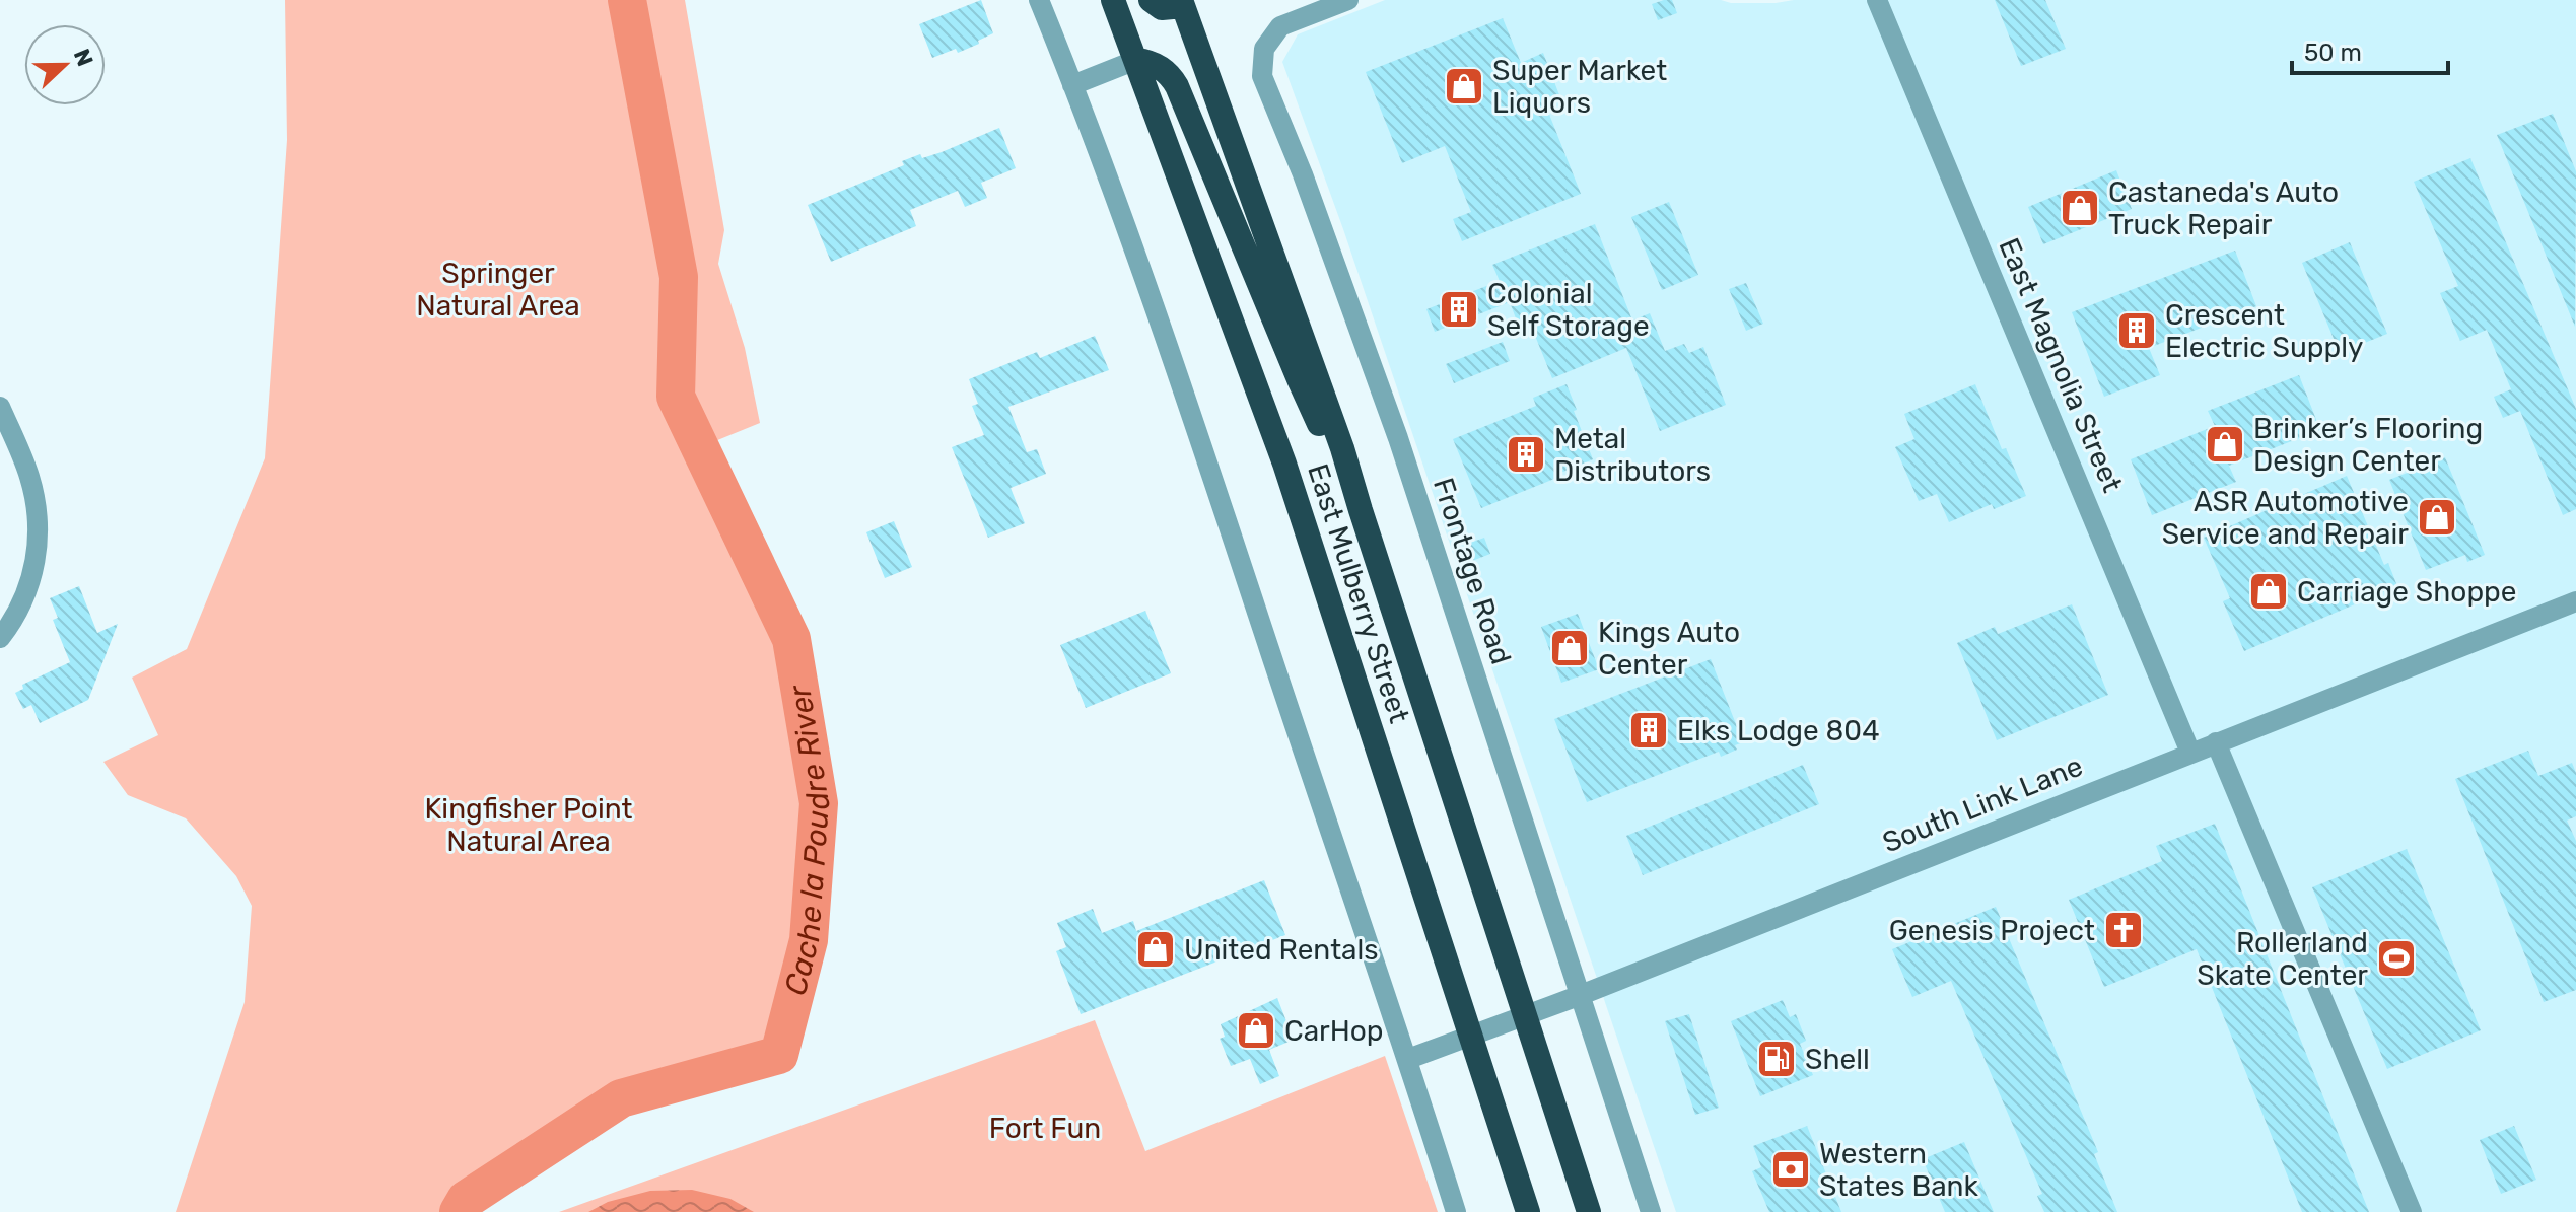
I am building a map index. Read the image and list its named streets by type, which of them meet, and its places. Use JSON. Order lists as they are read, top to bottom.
{
  "streets": {
    "highway": ["East Mulberry Street"],
    "street": ["East Magnolia Street", "Frontage Road", "South Link Lane"]
  },
  "crossings": [
    ["East Magnolia Street", "South Link Lane"],
    ["Frontage Road", "South Link Lane"],
    ["East Mulberry Street", "South Link Lane"]
  ],
  "water": ["Cache la Poudre River"],
  "parks": ["Springer Natural Area", "Kingfisher Point Natural Area", "Fort Fun"],
  "places": {
    "shop": [
      "Super Market Liquors",
      "Castaneda's Auto Truck Repair",
      "Brinker’s Flooring Design Center",
      "ASR Automotive Service and Repair",
      "Carriage Shoppe",
      "Kings Auto Center",
      "United Rentals",
      "CarHop"
    ],
    "building": [
      "Colonial Self Storage",
      "Crescent Electric Supply",
      "Metal Distributors",
      "Elks Lodge 804"
    ],
    "church": ["Genesis Project"],
    "sports": ["Rollerland Skate Center"],
    "fuel station": ["Shell"],
    "bank": ["Western States Bank"]
  },
  "scale_bar": "50 m",
  "north": "right"
}
